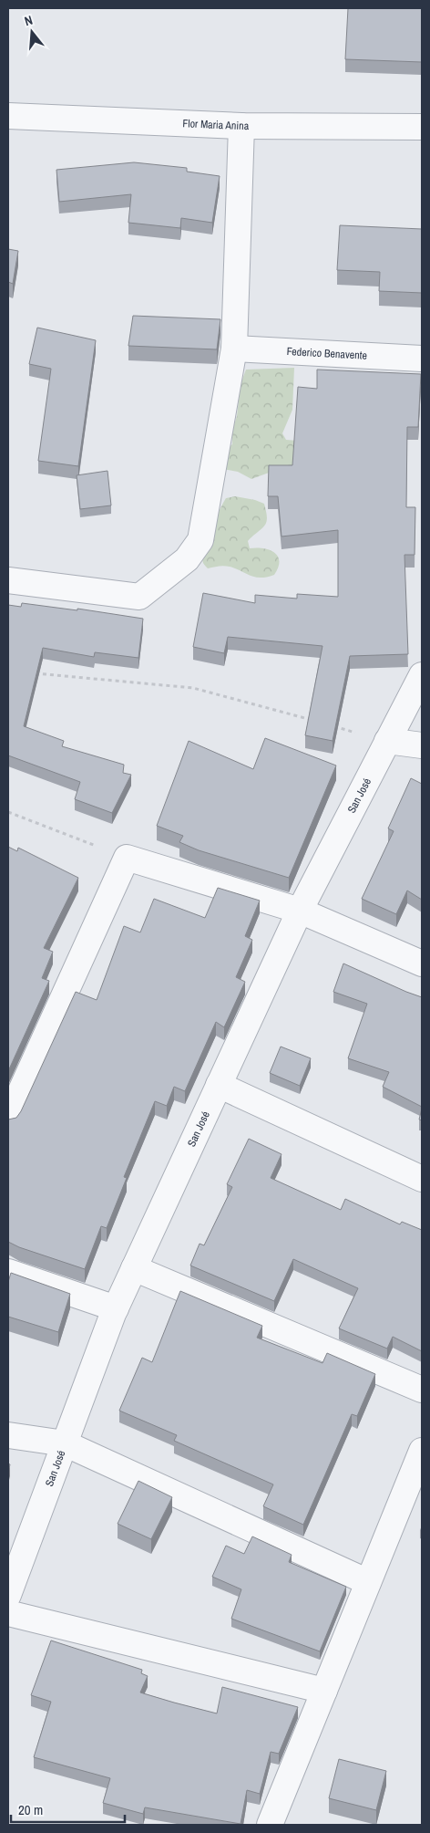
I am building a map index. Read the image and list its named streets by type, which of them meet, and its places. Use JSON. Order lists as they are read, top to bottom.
{
  "streets": {
    "street": ["Flor Maria Anina", "Federico Benavente", "San José"]
  },
  "scale_bar": "20 m",
  "north": "top"
}
